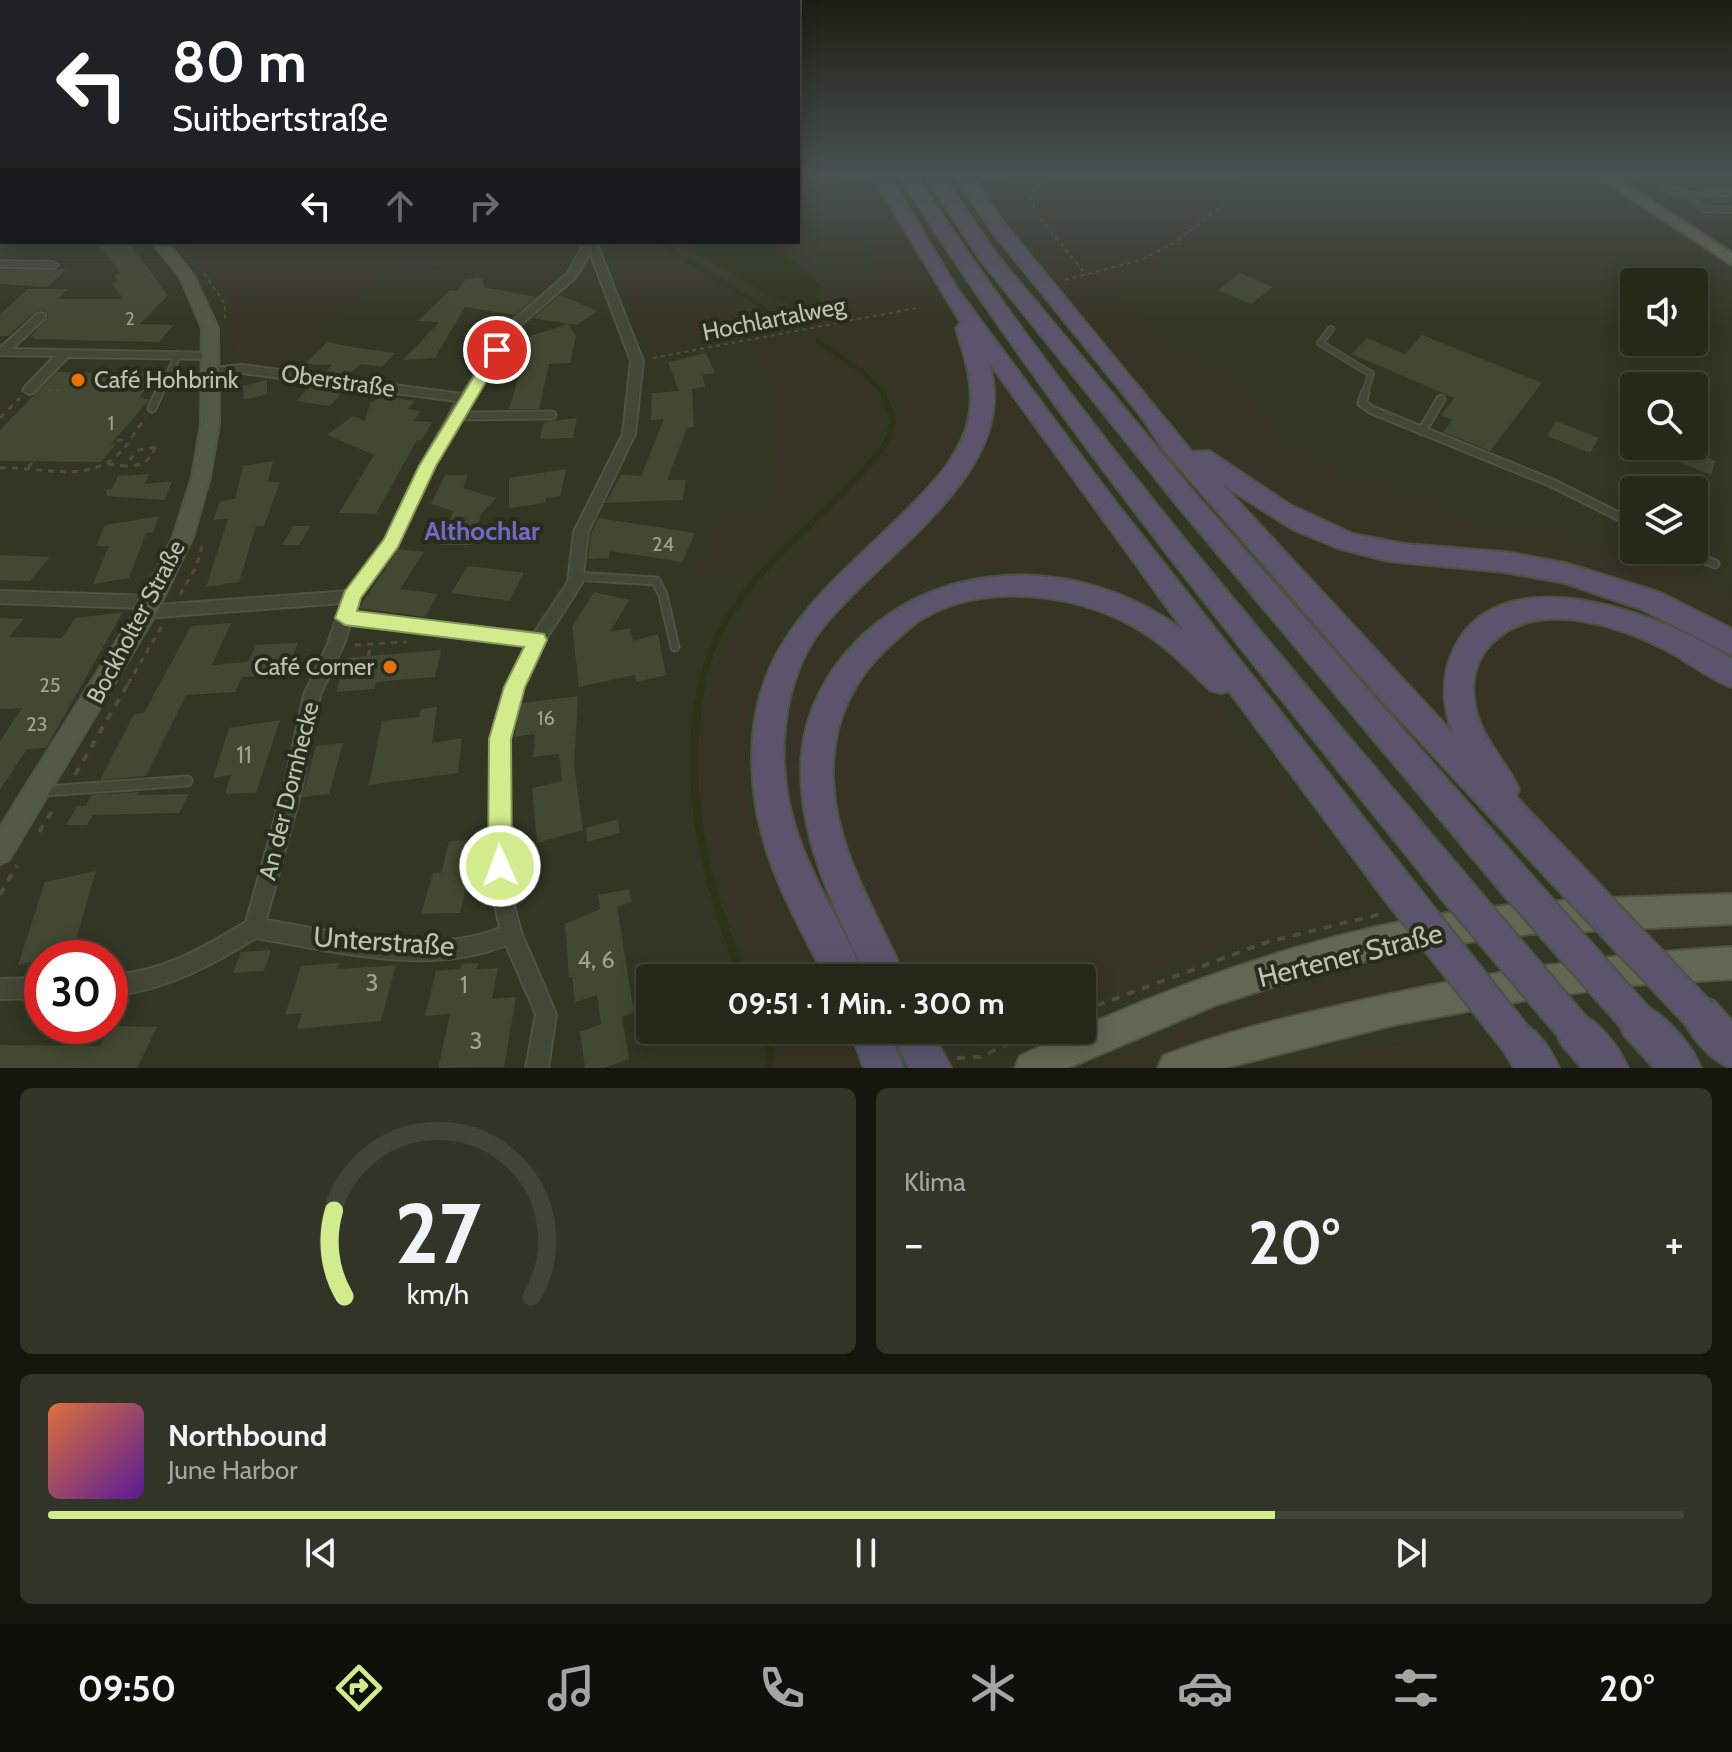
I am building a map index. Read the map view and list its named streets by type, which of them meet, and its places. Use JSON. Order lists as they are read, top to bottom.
{
  "streets": {
    "main road": ["Hertener Straße"],
    "street": [
      "Oberstraße",
      "Bockholter Straße",
      "An der Dornhecke",
      "Unterstraße"
    ],
    "path": ["Hochlartalweg"]
  },
  "crossings": [
    ["Oberstraße", "Bockholter Straße"],
    ["Oberstraße", "An der Dornhecke"],
    ["An der Dornhecke", "Unterstraße"]
  ],
  "districts": ["Althochlar"],
  "places": ["Café Hohbrink", "Café Corner"],
  "house_numbers": [
    "2",
    "1",
    "24",
    "25",
    "16",
    "23",
    "11",
    "4, 6",
    "3",
    "1",
    "3"
  ],
  "page": {
    "turn": ["80 m", "Suitbertstraße"],
    "limit": "30",
    "trip": "09:51 · 1 Min. · 300 m",
    "tile": "Klima",
    "heat": ["−", "20°", "+"],
    "song": ["Northbound", "June Harbor"],
    "tabs": ["09:50", "20°"],
    "gauge": ["27", "km/h"]
  }
}
